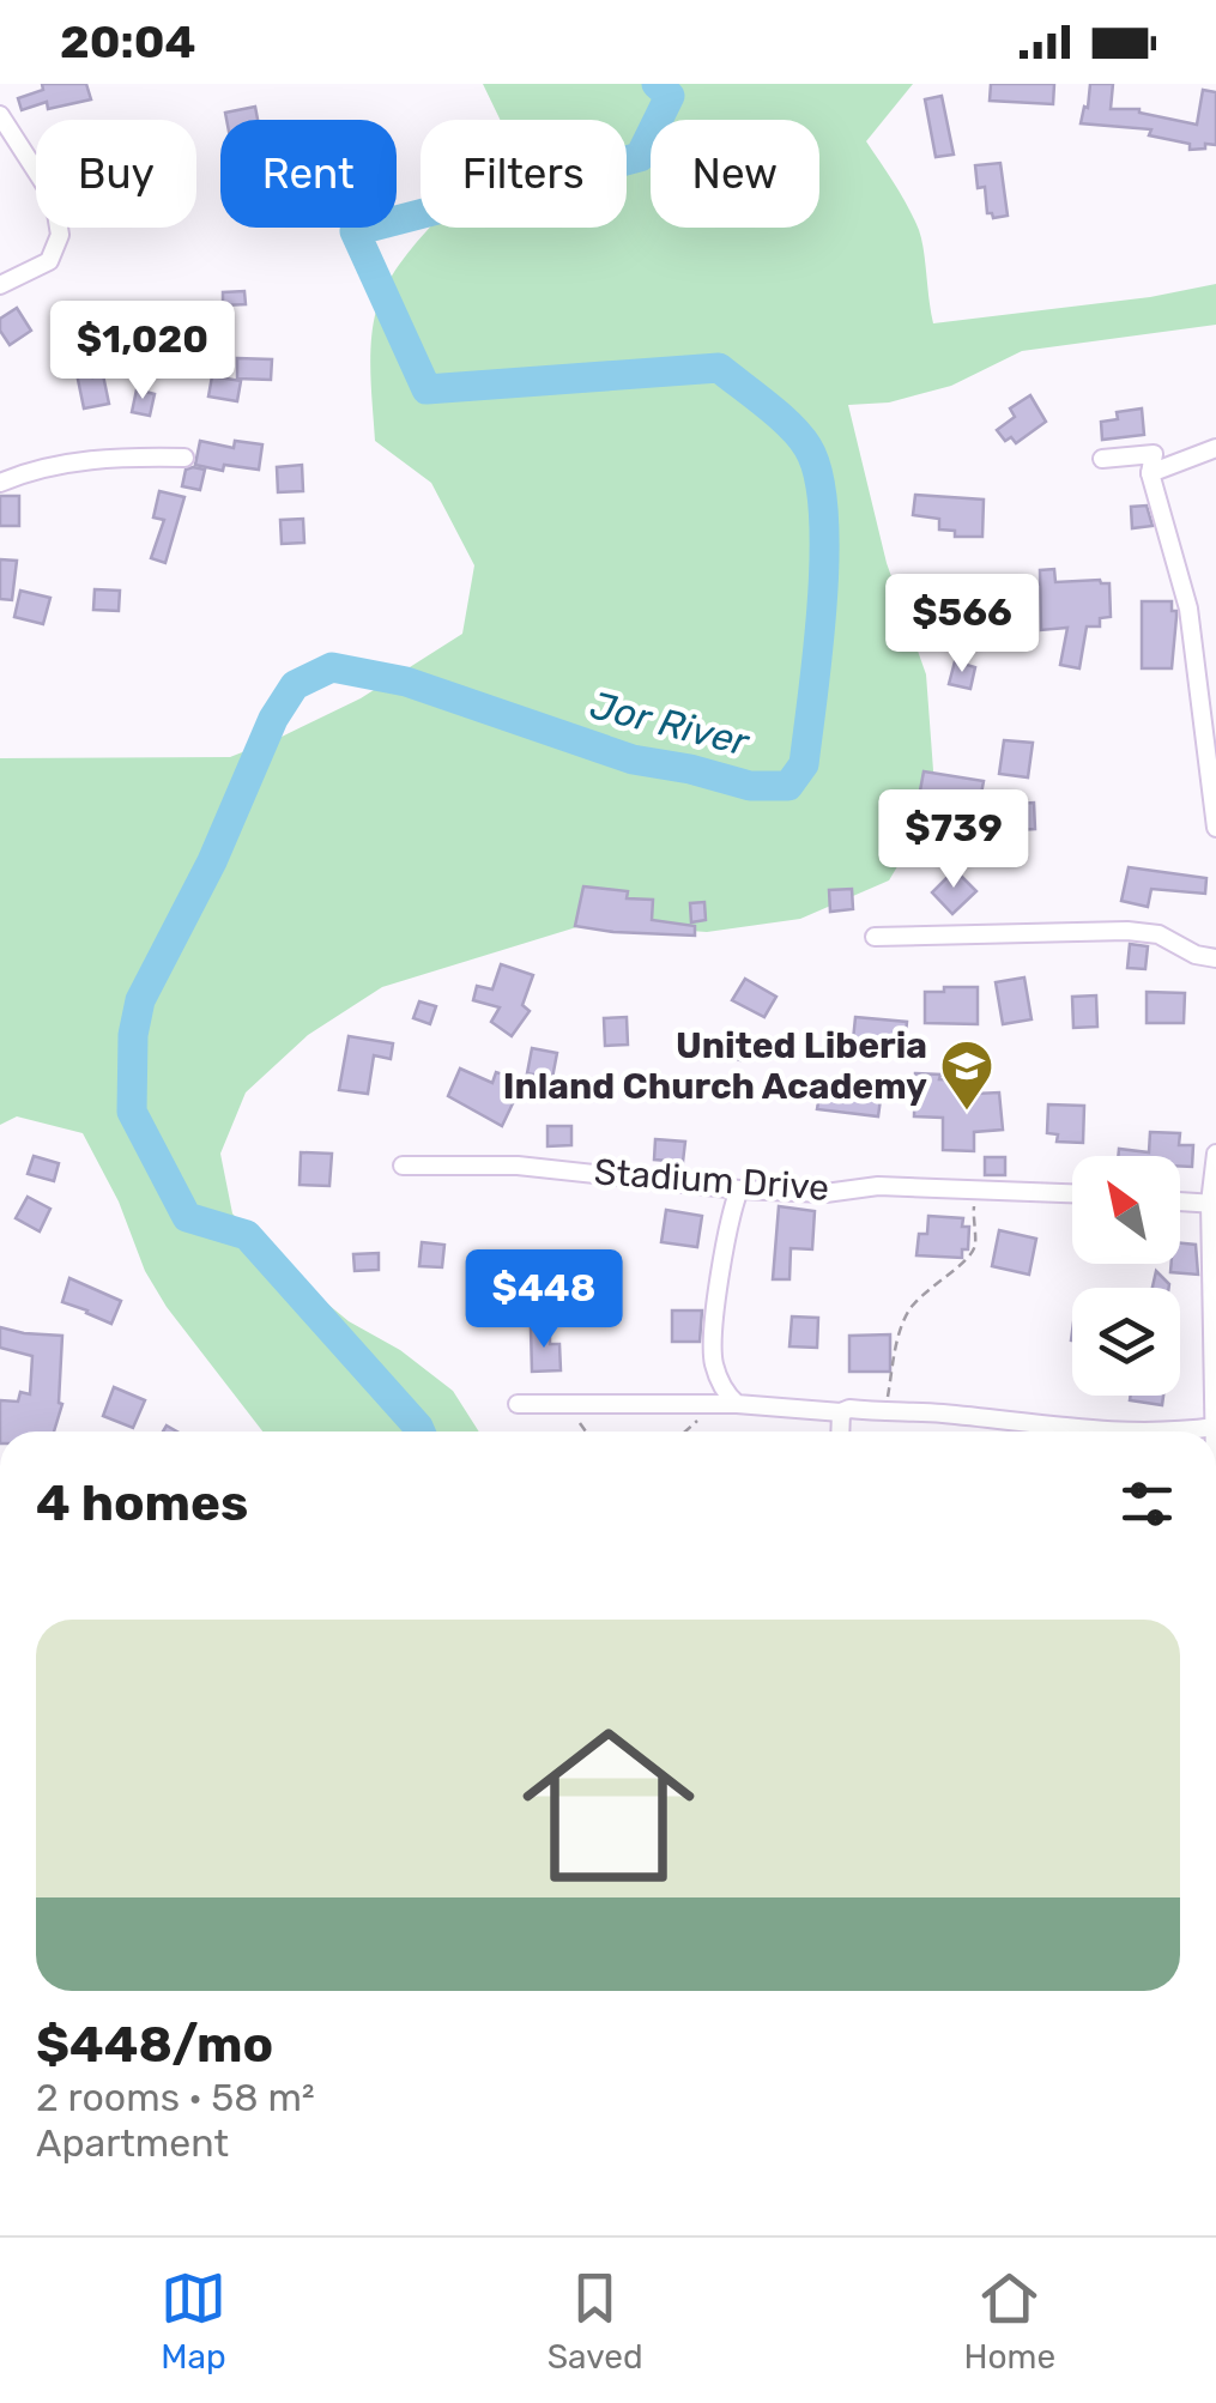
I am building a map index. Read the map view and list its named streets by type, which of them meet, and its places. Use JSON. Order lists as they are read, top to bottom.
{
  "streets": {
    "street": ["Stadium Drive"]
  },
  "water": ["Jor River"],
  "places": {
    "school or university": ["United Liberia Inland Church Academy"]
  },
  "north": "top left",
  "page": {
    "status": "20:04",
    "chip": [
      "Buy",
      "Rent",
      "Filters",
      "New"
    ],
    "price": [
      "$1,020",
      "$566",
      "$739",
      "$448"
    ],
    "heading": "4 homes",
    "list": [
      {
        "name": "$448/mo",
        "note": "2 rooms · 58 m² · Apartment"
      }
    ],
    "tabs": ["Map", "Saved", "Home"]
  }
}
